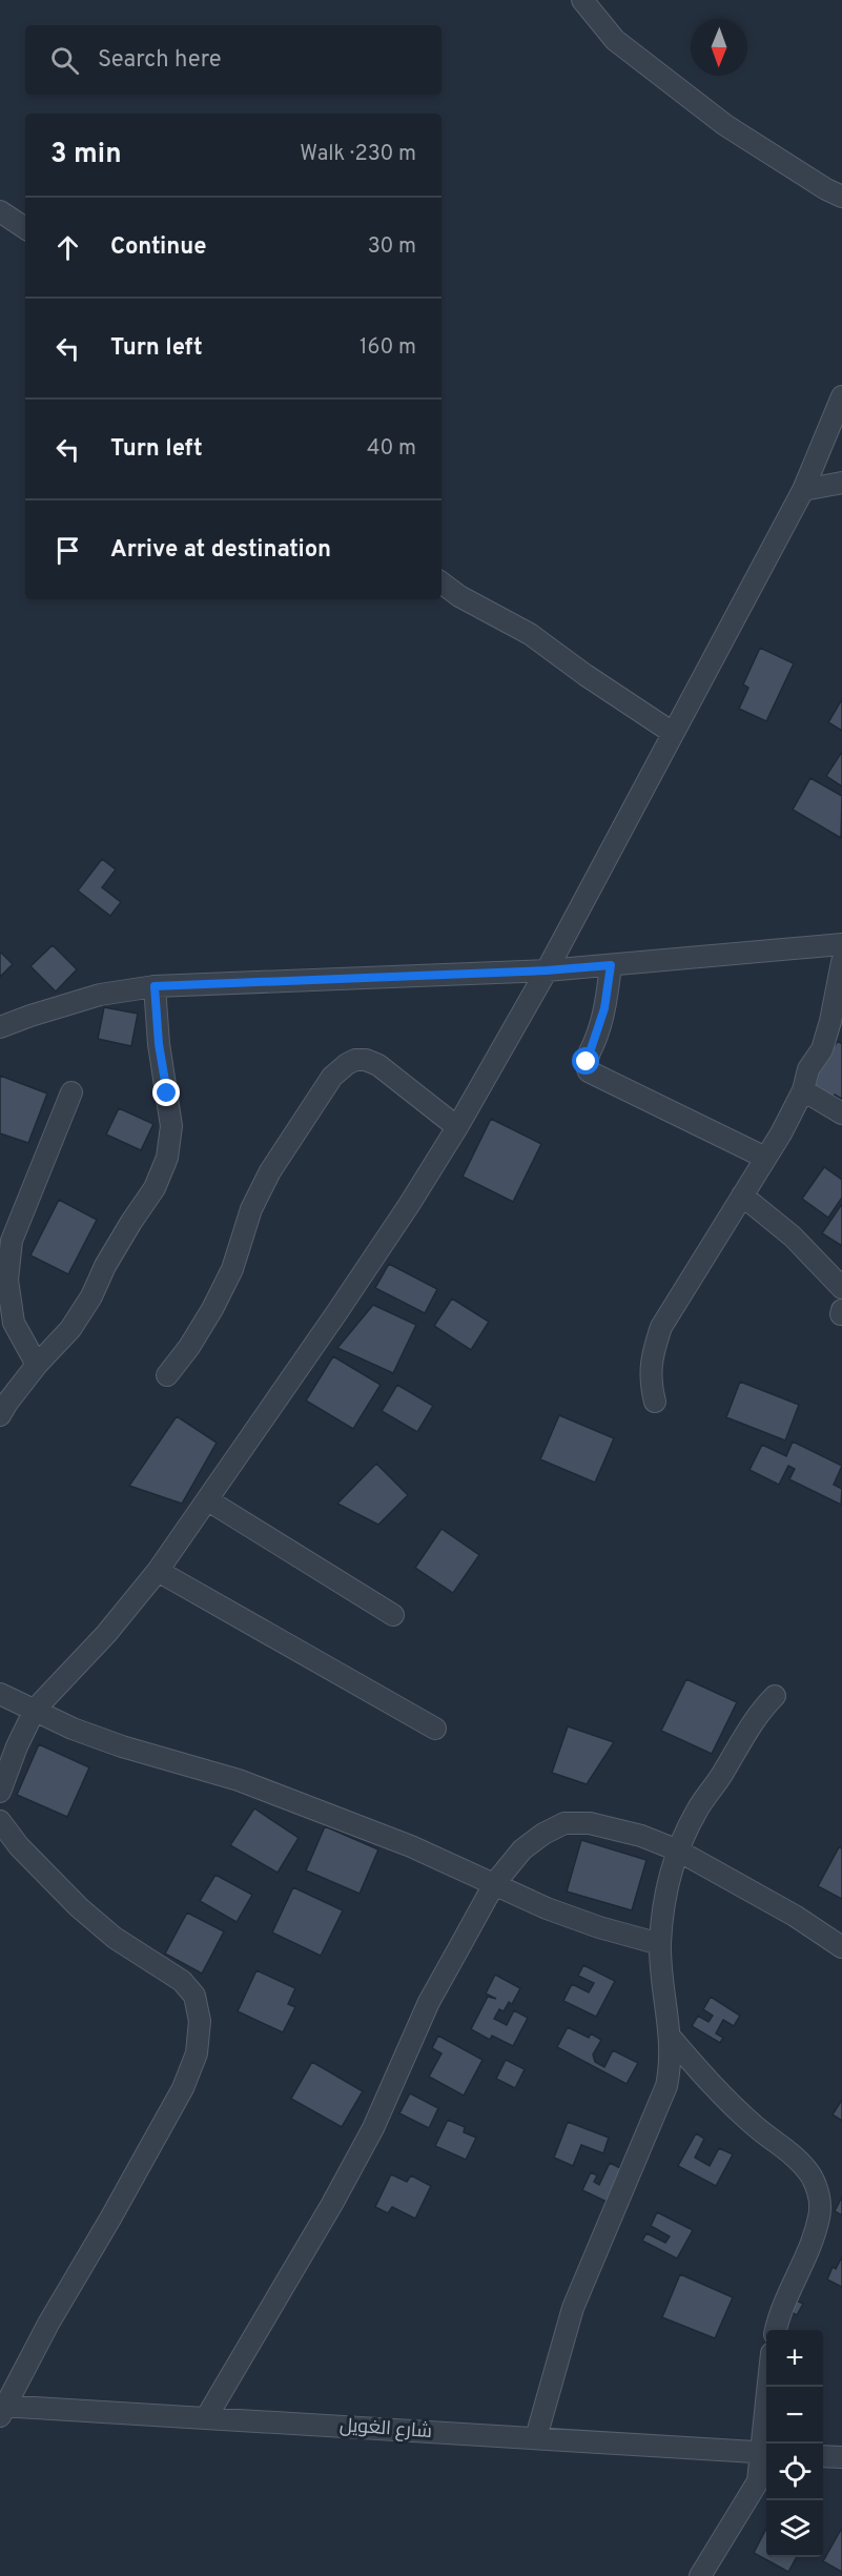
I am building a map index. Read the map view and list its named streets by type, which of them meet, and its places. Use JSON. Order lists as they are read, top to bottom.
{
  "streets": {
    "street": ["شارع الغويل"]
  },
  "north": "bottom",
  "page": {
    "search": "Search here",
    "heading": ["3 min", "Walk · 230 m"],
    "list": [
      ["Continue", "30 m"],
      ["Turn left", "160 m"],
      ["Turn left", "40 m"],
      "Arrive at destination"
    ],
    "map_buttons": ["+", "−"]
  }
}
